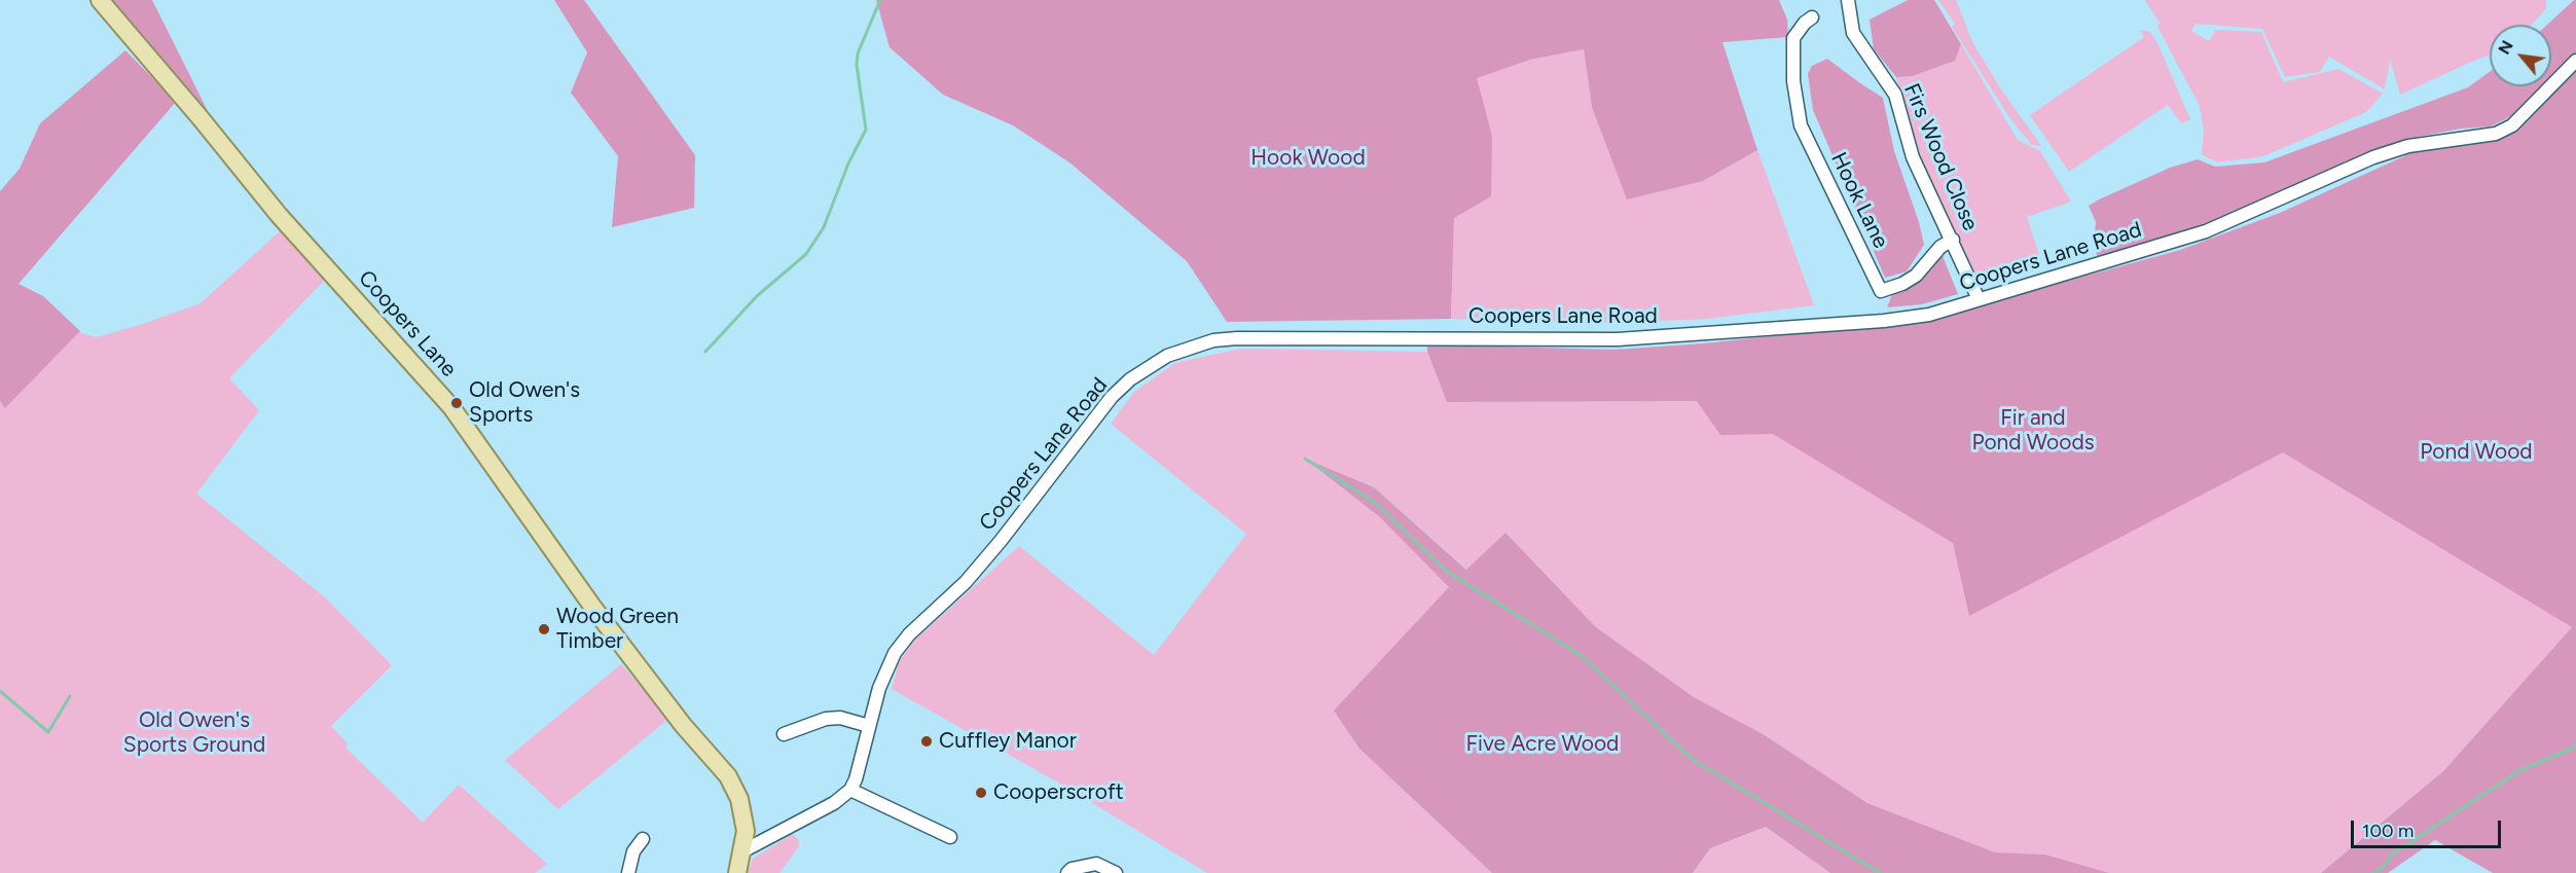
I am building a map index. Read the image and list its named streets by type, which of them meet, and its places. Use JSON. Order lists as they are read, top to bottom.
{
  "streets": {
    "main road": ["Coopers Lane"],
    "street": ["Firs Wood Close", "Hook Lane", "Coopers Lane Road"]
  },
  "crossings": [
    ["Firs Wood Close", "Hook Lane"],
    ["Firs Wood Close", "Coopers Lane Road"]
  ],
  "parks": [
    "Hook Wood",
    "Fir and Pond Woods",
    "Pond Wood",
    "Old Owen's Sports Ground",
    "Five Acre Wood"
  ],
  "places": [
    "Old Owen's Sports",
    "Wood Green Timber",
    "Cuffley Manor",
    "Cooperscroft"
  ],
  "scale_bar": "100 m",
  "north": "top left"
}
